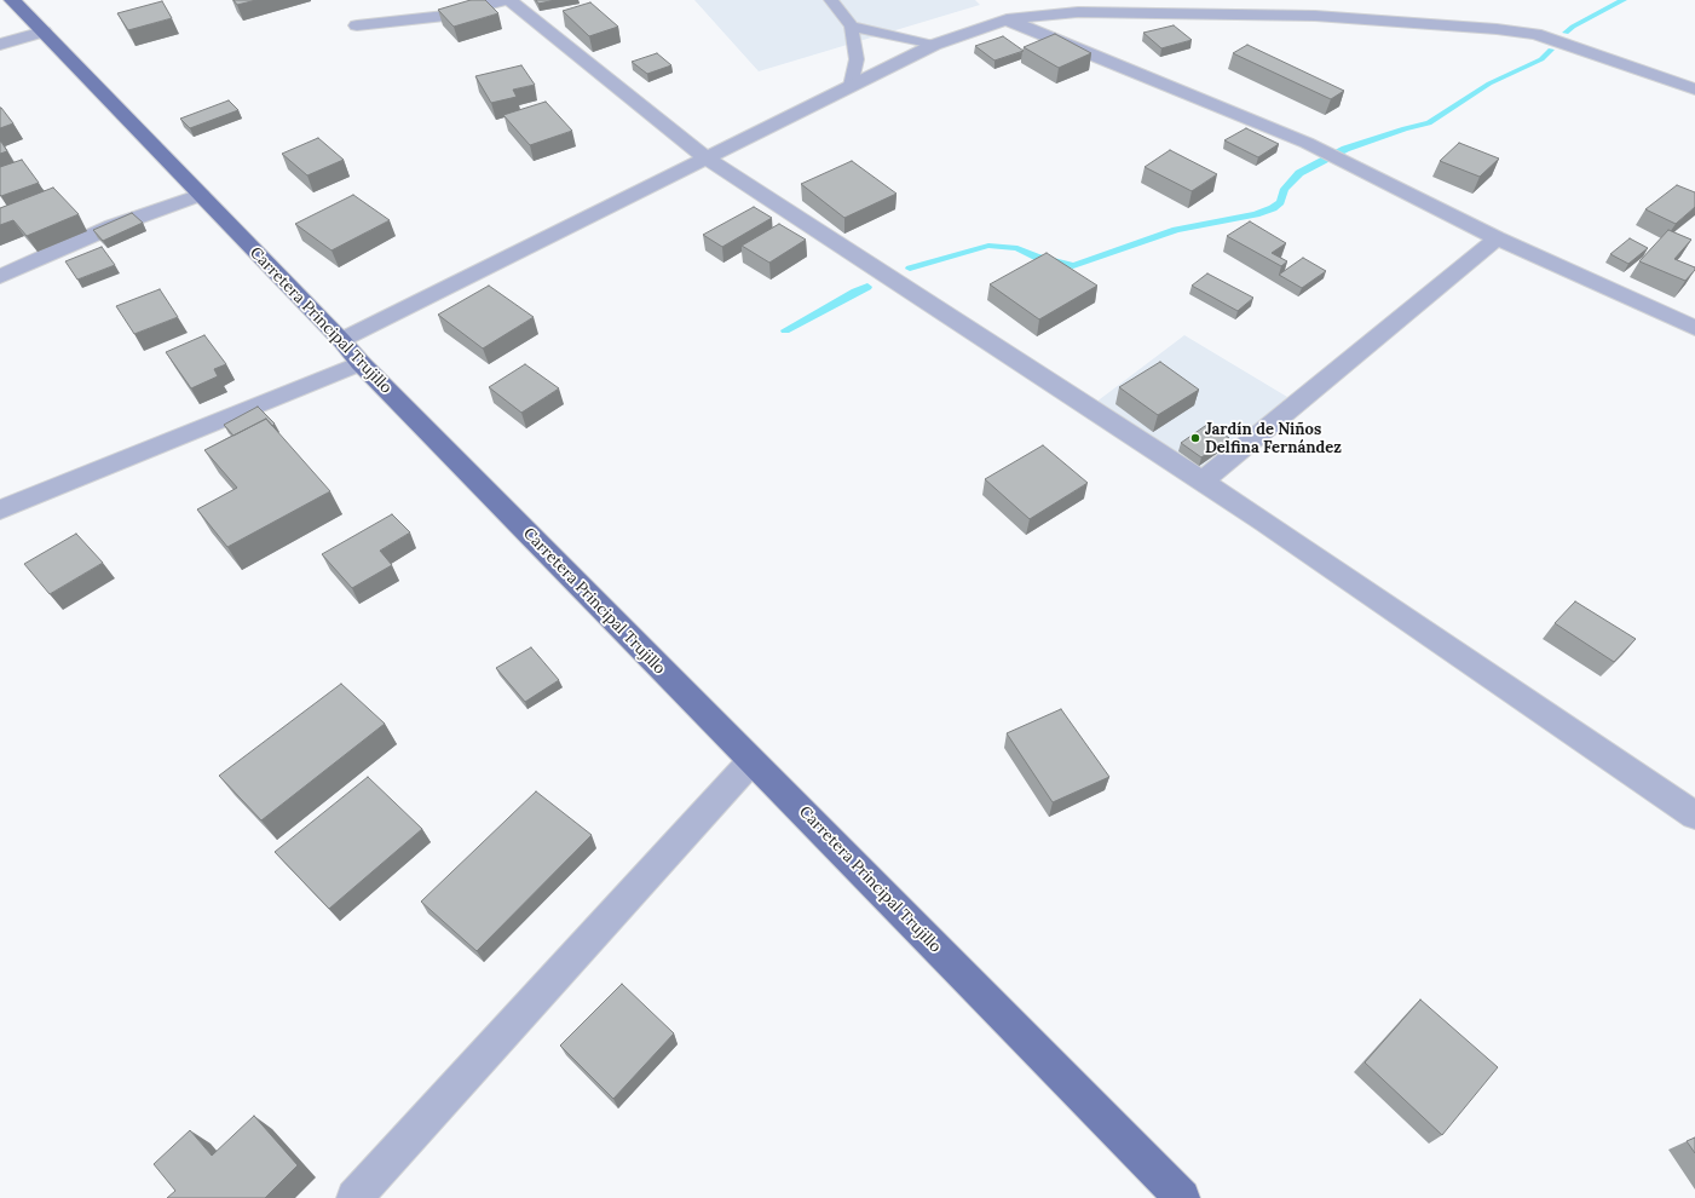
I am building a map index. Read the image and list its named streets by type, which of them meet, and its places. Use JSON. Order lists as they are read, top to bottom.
{
  "streets": {
    "main road": ["Carretera Principal Trujillo"]
  },
  "places": ["Jardín de Niños Delfina Fernández"]
}
